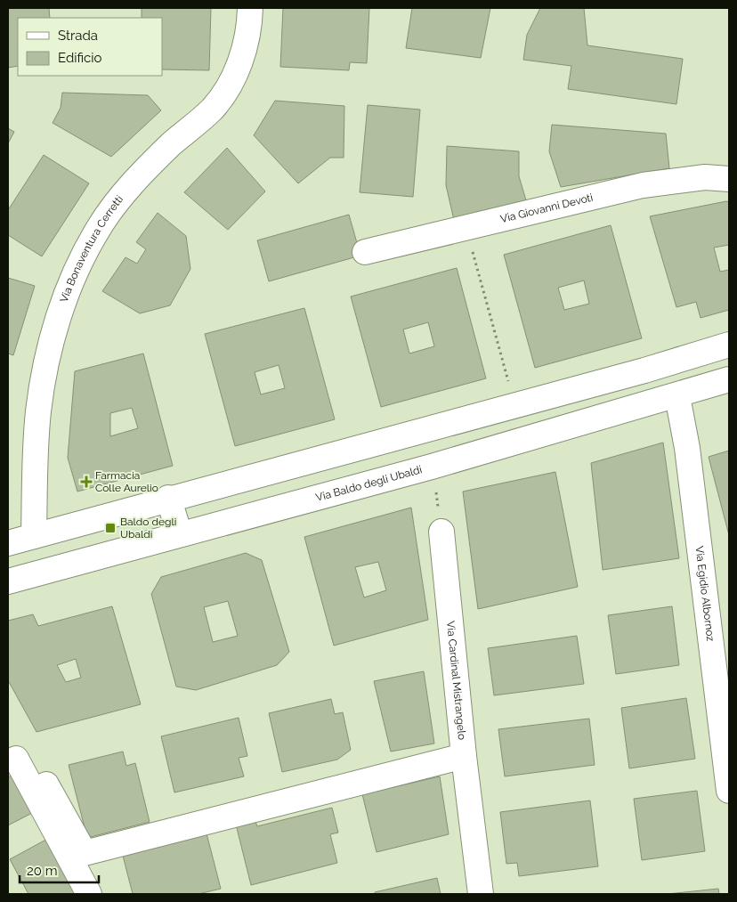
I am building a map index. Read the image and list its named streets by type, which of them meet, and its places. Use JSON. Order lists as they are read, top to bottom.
{
  "streets": {
    "street": [
      "Via Giovanni Devoti",
      "Via Bonaventura Cerretti",
      "Via Baldo degli Ubaldi",
      "Via Egidio Albornoz",
      "Via Cardinal Mistrangelo"
    ]
  },
  "crossings": [
    ["Via Baldo degli Ubaldi", "Via Egidio Albornoz"]
  ],
  "places": {
    "health": ["Farmacia Colle Aurelio"],
    "transit": ["Baldo degli Ubaldi"]
  },
  "legend": ["Strada", "Edificio"],
  "scale_bar": "20 m"
}
